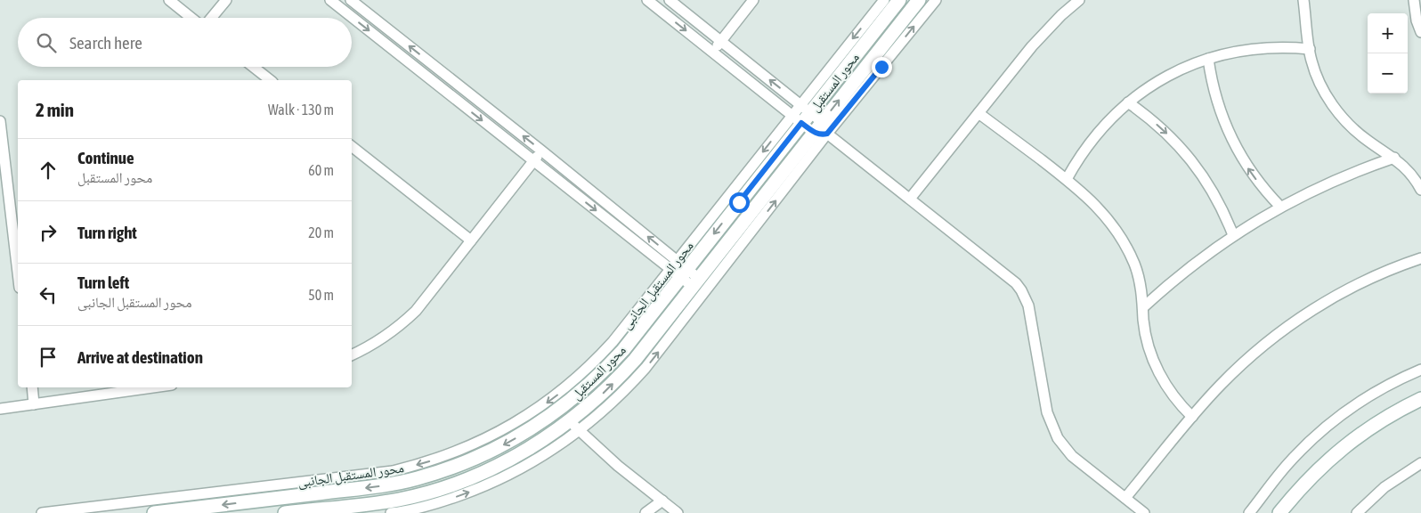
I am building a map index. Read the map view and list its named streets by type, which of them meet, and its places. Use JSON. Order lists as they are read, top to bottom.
{
  "streets": {
    "street": ["محور المستقبل", "محور المستقبل الجانبى"]
  },
  "crossings": [
    ["محور المستقبل", "محور المستقبل الجانبى"]
  ],
  "one_way": ["محور المستقبل الجانبى"],
  "page": {
    "map_buttons": ["+", "−"],
    "search": "Search here",
    "heading": ["2 min", "Walk · 130 m"],
    "list": [
      ["Continue", "محور المستقبل", "60 m"],
      ["Turn right", "20 m"],
      ["Turn left", "محور المستقبل الجانبى", "50 m"],
      "Arrive at destination"
    ]
  }
}
